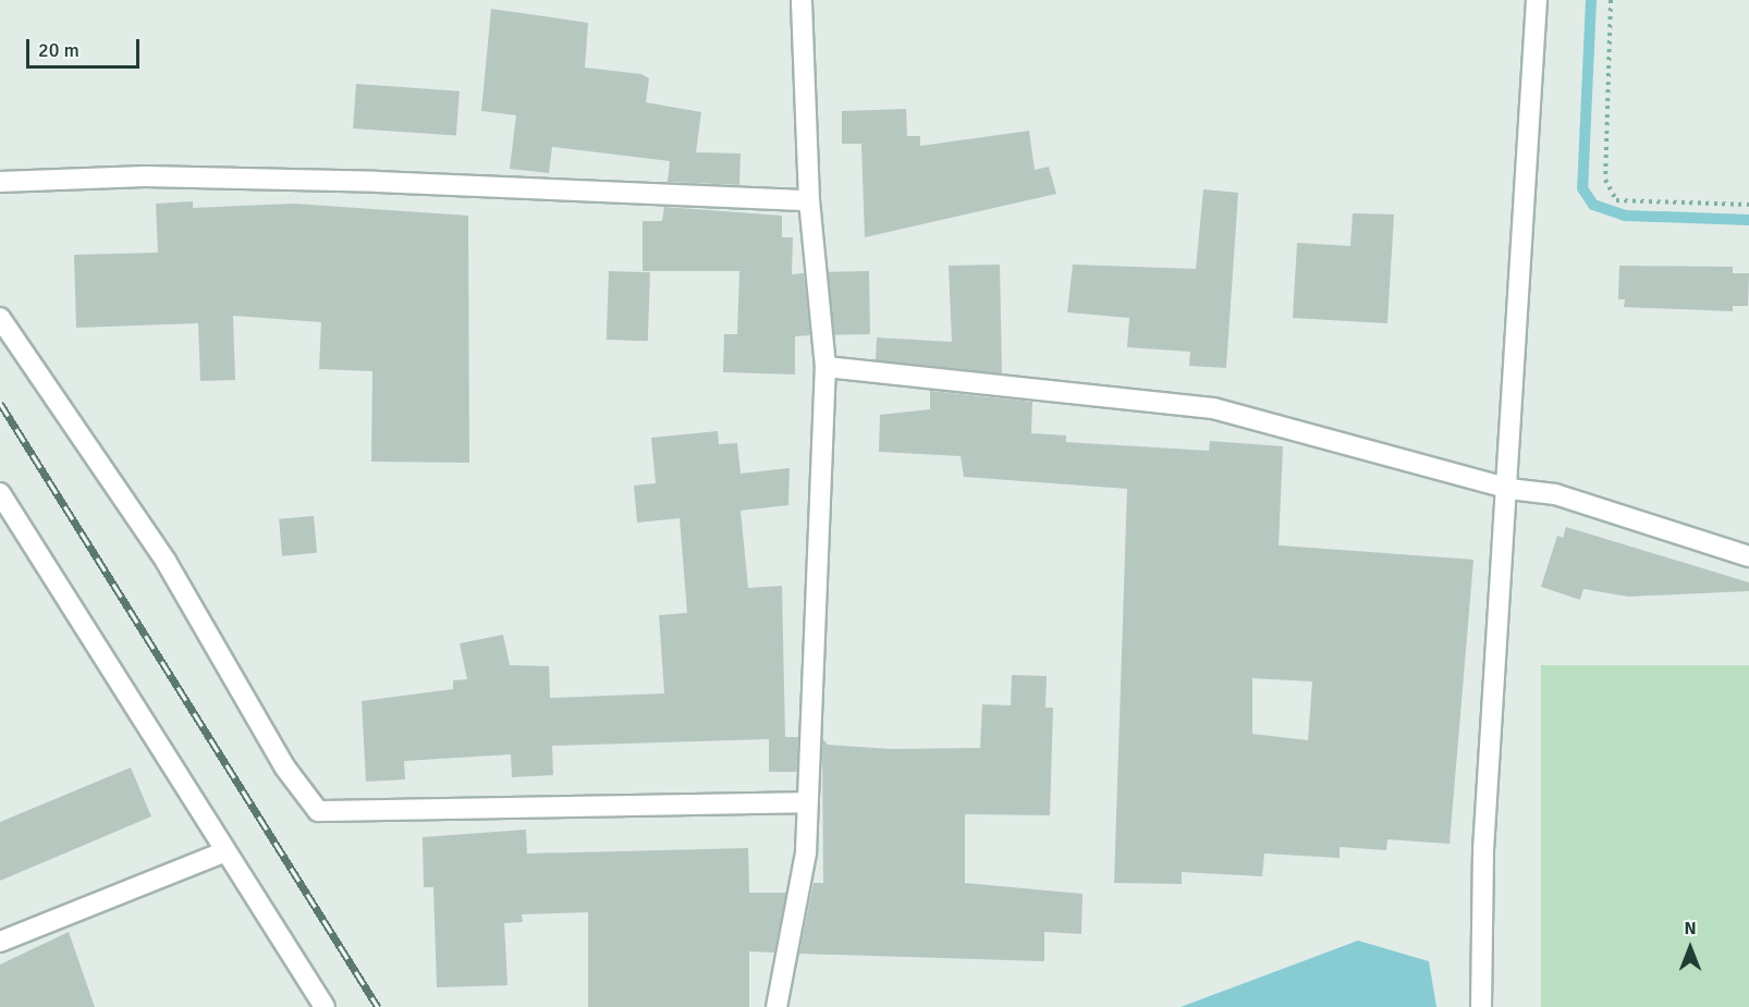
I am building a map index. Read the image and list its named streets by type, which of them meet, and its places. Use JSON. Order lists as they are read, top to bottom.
{
  "scale_bar": "20 m",
  "north": "top"
}
